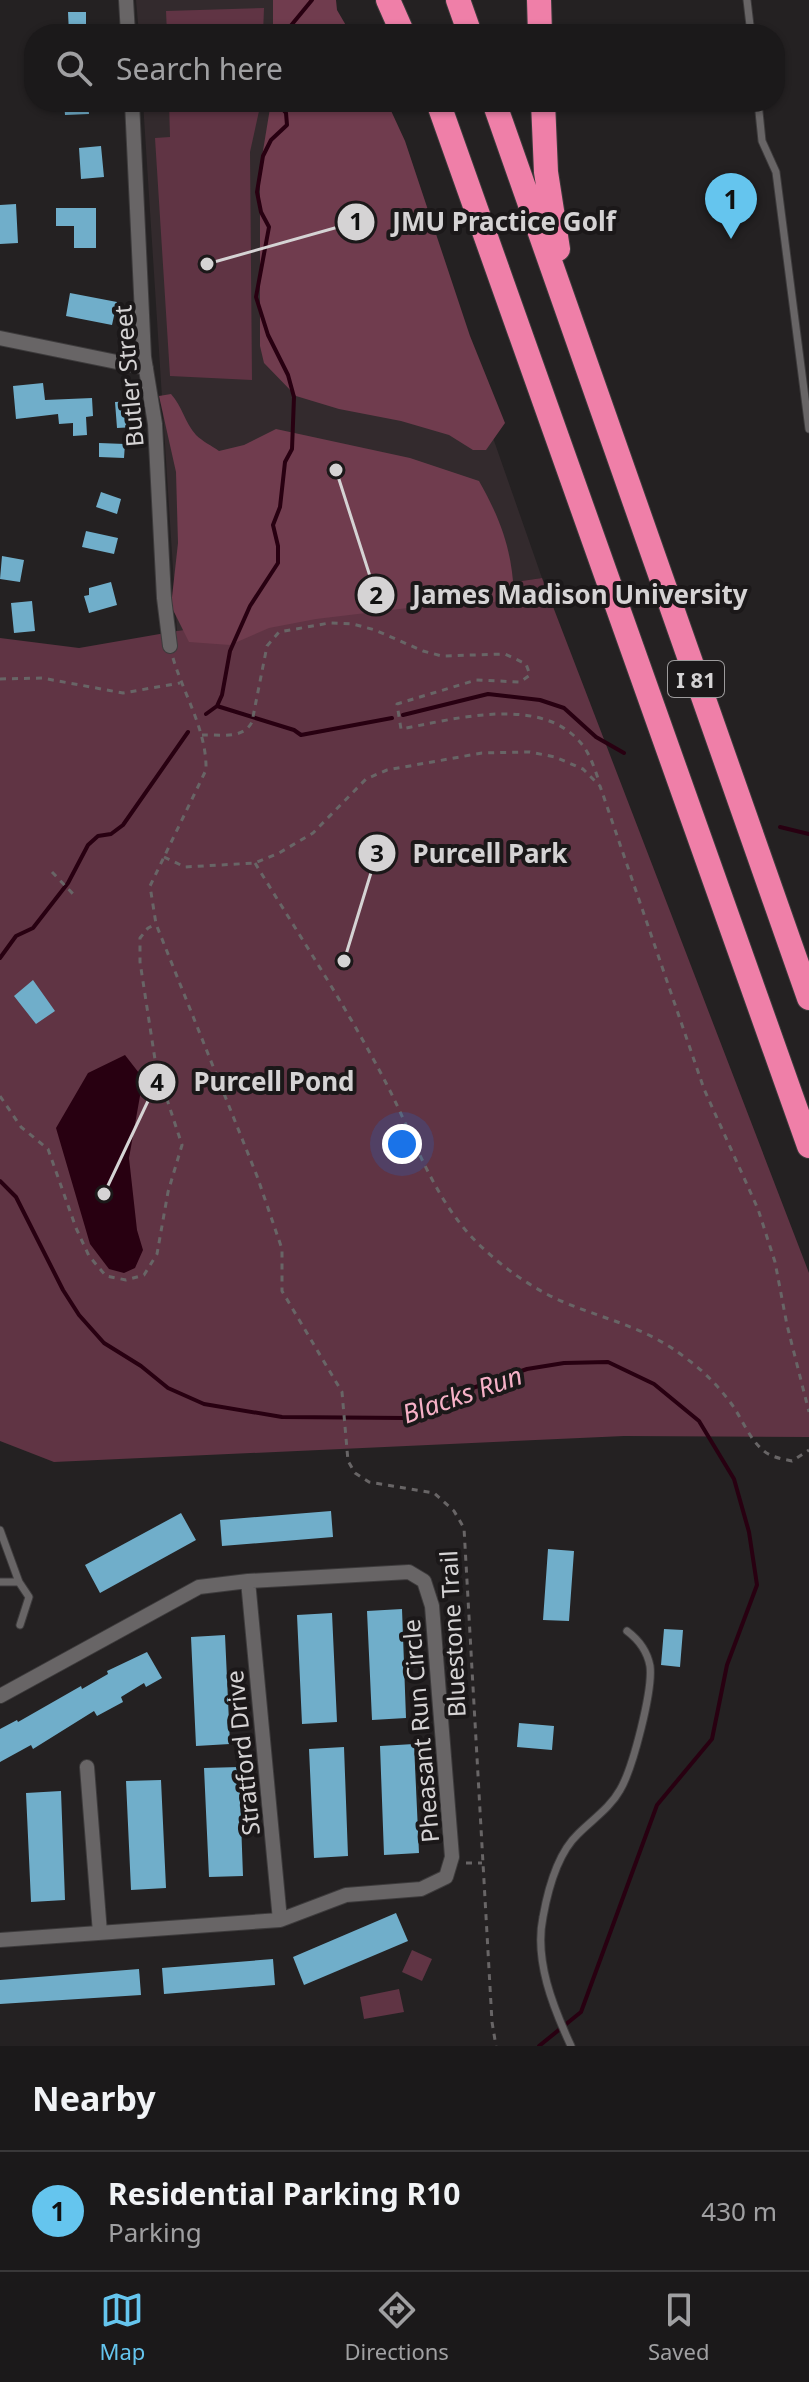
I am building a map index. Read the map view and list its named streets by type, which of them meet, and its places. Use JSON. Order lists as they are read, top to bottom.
{
  "streets": {
    "highway": ["I 81"],
    "street": ["Butler Street", "Pheasant Run Circle", "Stratford Drive"],
    "path": ["Bluestone Trail"]
  },
  "crossings": [
    ["Butler Street", "Bluestone Trail"],
    ["Pheasant Run Circle", "Stratford Drive"]
  ],
  "water": ["Blacks Run"],
  "places": [
    "JMU Practice Golf",
    "James Madison University",
    "Purcell Park",
    "Purcell Pond"
  ],
  "page": {
    "search": "Search here",
    "pins": "1",
    "heading": "Nearby",
    "list": [
      {
        "mark": "1",
        "name": "Residential Parking R10",
        "note": "Parking",
        "value": "430 m"
      }
    ],
    "nav": ["Map", "Directions", "Saved"]
  }
}
